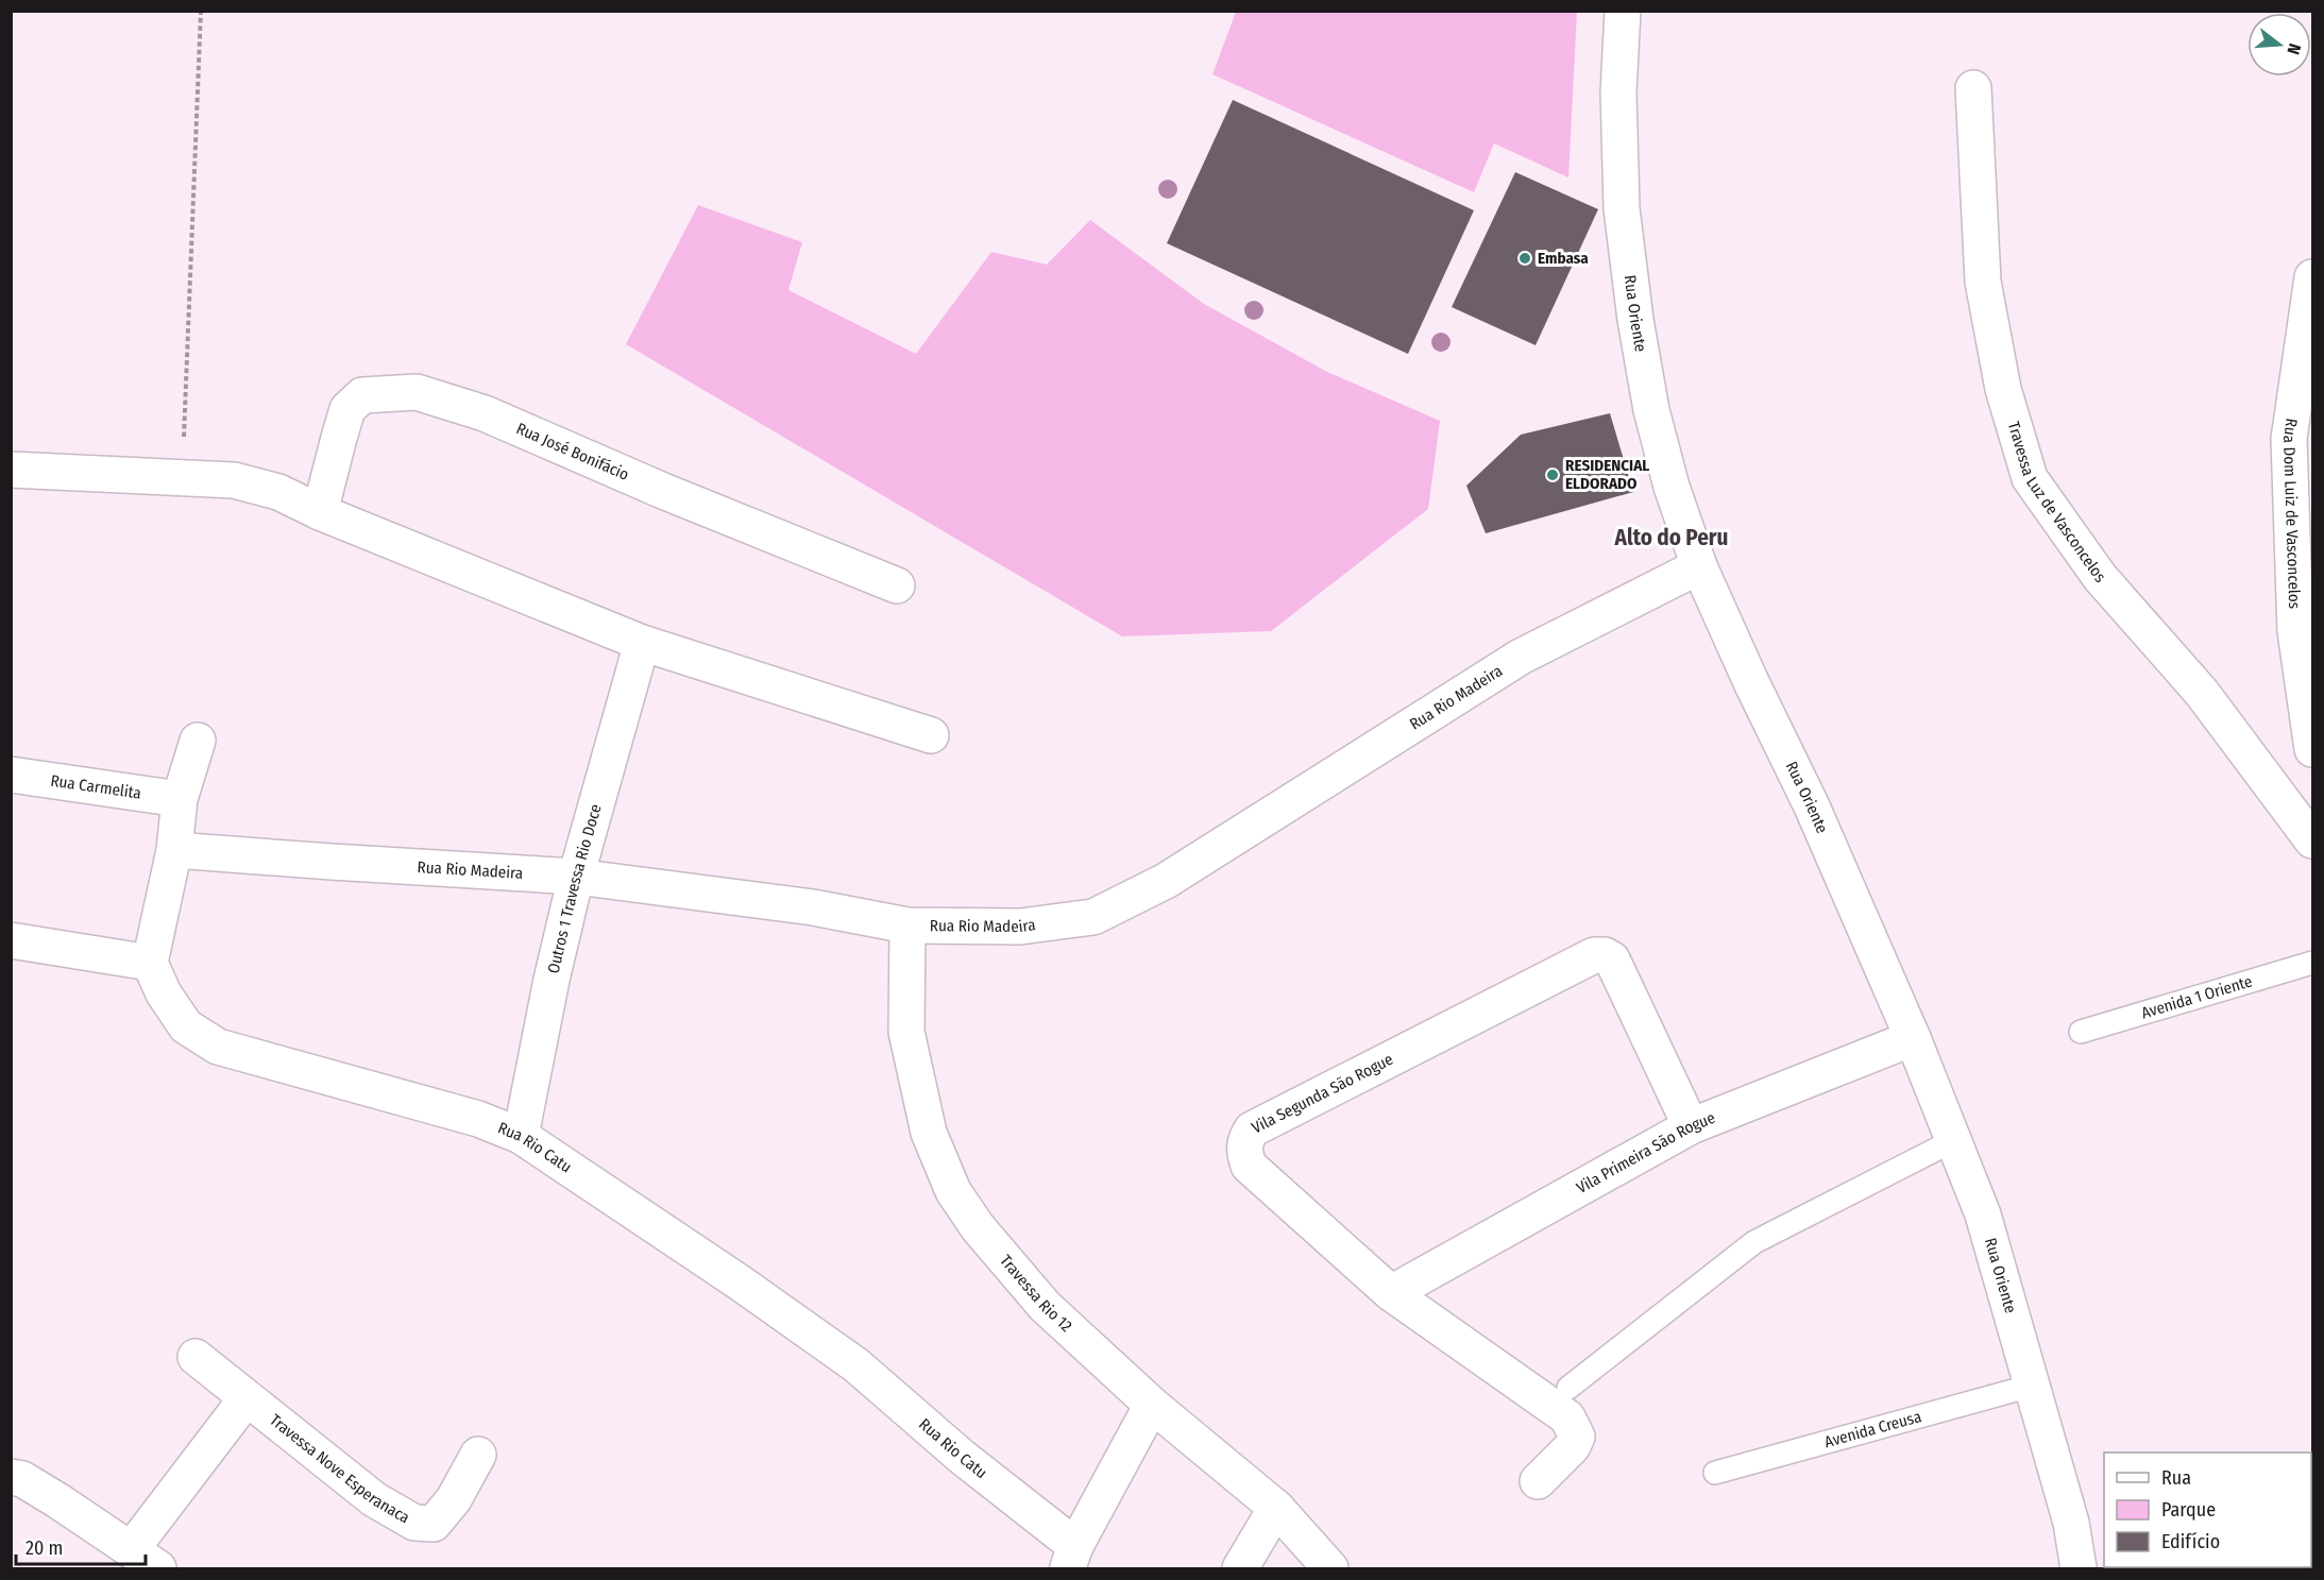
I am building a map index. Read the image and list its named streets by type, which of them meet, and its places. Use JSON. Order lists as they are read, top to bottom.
{
  "streets": {
    "street": [
      "Rua Oriente",
      "Rua José Bonifácio",
      "Travessa Luz de Vasconcelos",
      "Rua Dom Luiz de Vasconcelos",
      "Rua Rio Madeira",
      "Rua Carmelita",
      "Outros 1 Travessa Rio Doce",
      "Vila Segunda São Rogue",
      "Rua Rio Catu",
      "Vila Primeira São Rogue",
      "Travessa Rio 12",
      "Travessa Nove Esperanaca"
    ],
    "lane": ["Avenida 1 Oriente", "Avenida Creusa"]
  },
  "crossings": [
    ["Rua Oriente", "Rua Rio Madeira"],
    ["Rua Oriente", "Vila Primeira São Rogue"],
    ["Rua Oriente", "Avenida Creusa"],
    ["Rua Rio Madeira", "Outros 1 Travessa Rio Doce"],
    ["Rua Rio Madeira", "Travessa Rio 12"],
    ["Outros 1 Travessa Rio Doce", "Rua Rio Catu"],
    ["Vila Segunda São Rogue", "Vila Primeira São Rogue"]
  ],
  "districts": ["Alto do Peru"],
  "places": ["Embasa", "RESIDENCIAL ELDORADO"],
  "legend": ["Rua", "Parque", "Edifício"],
  "scale_bar": "20 m",
  "north": "right"
}
